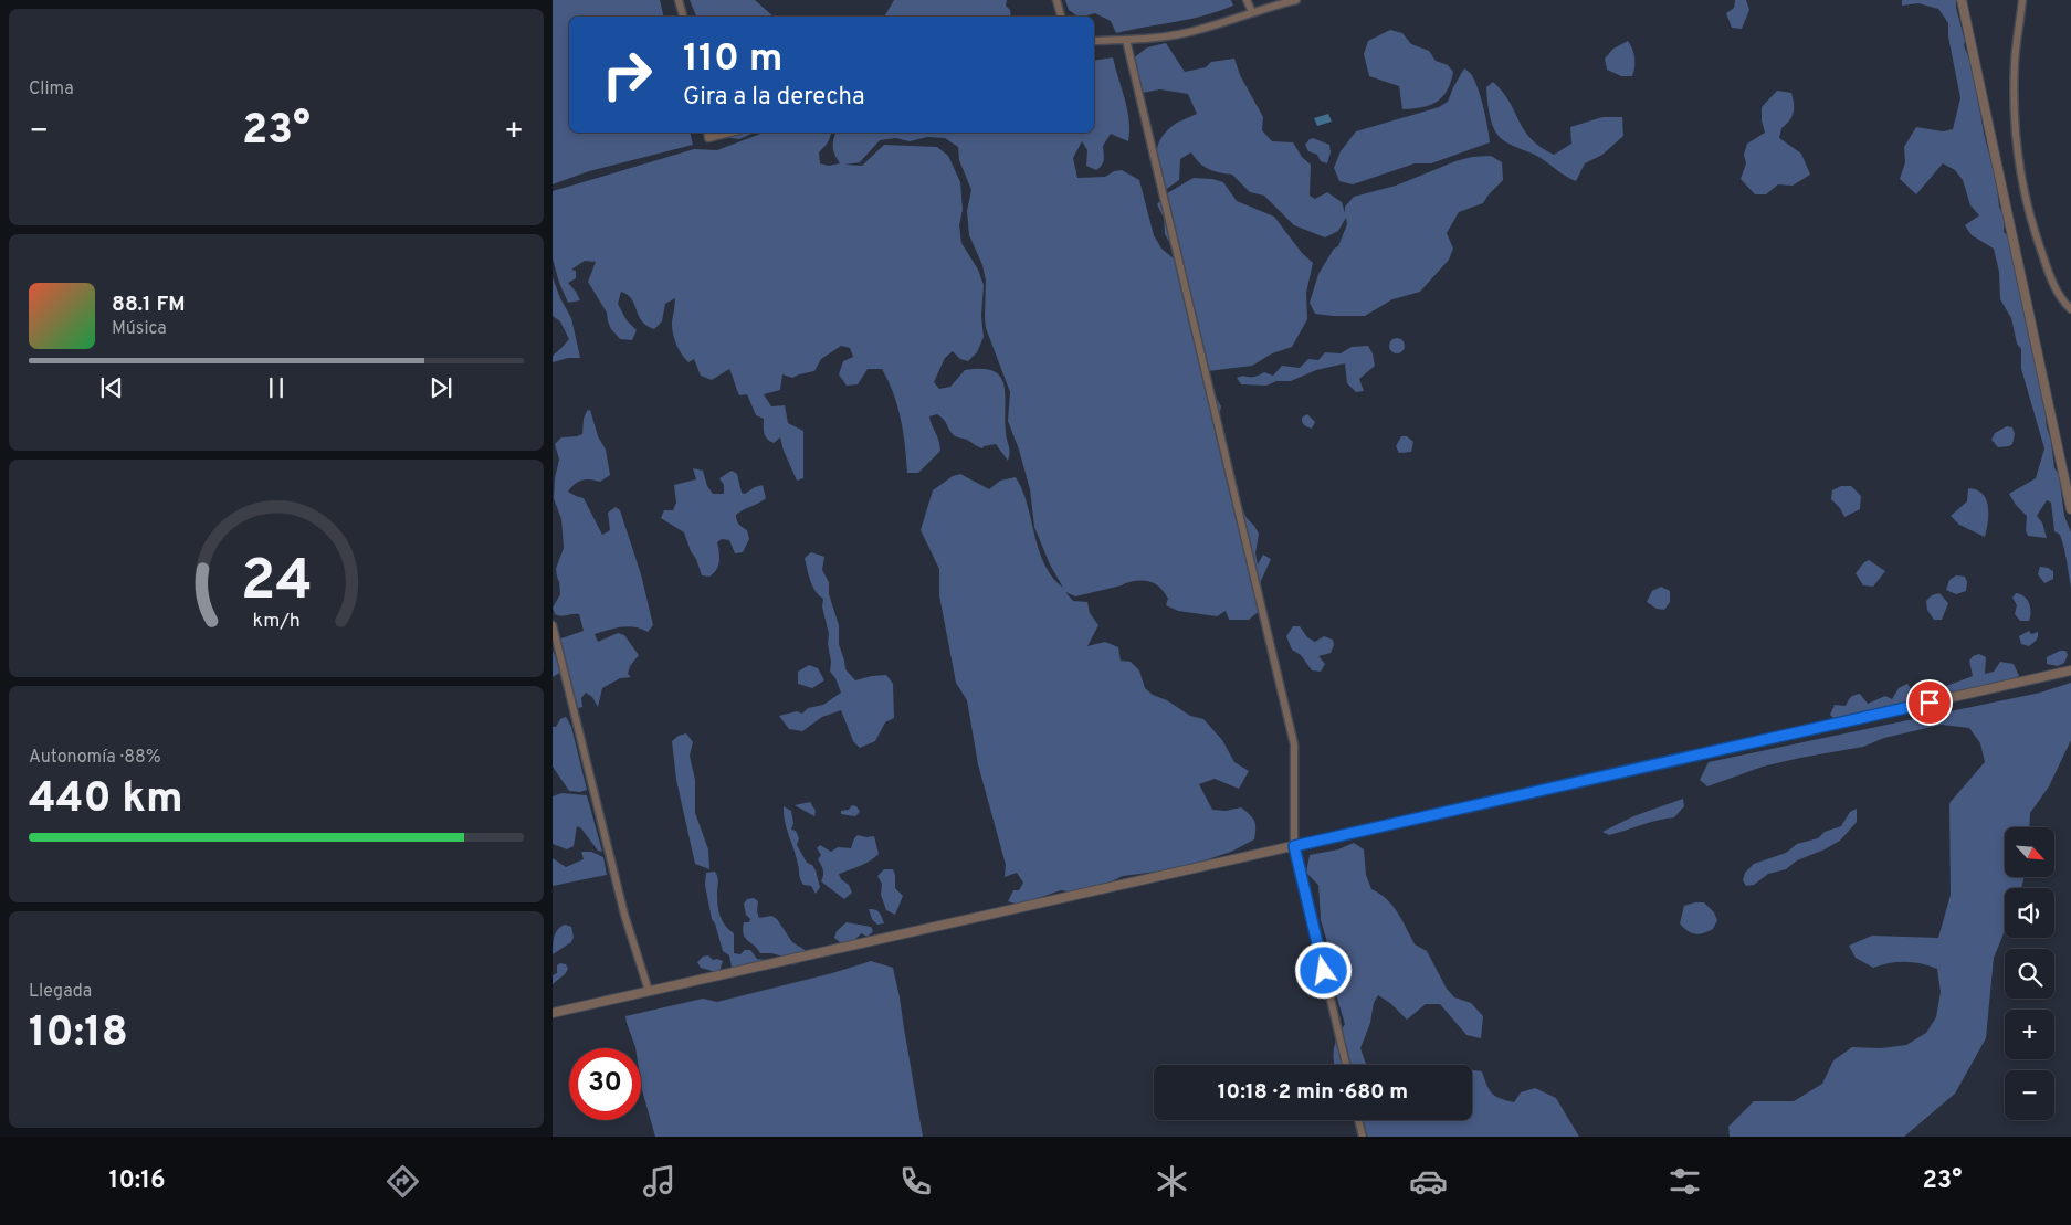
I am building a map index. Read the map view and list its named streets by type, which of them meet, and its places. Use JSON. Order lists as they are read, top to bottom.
{
  "north": "bottom right",
  "page": {
    "tile": [
      "Clima",
      ["Autonomía · 88%", "440 km"],
      ["Llegada", "10:18"]
    ],
    "turn": ["110 m", "Gira a la derecha"],
    "heat": ["−", "23°", "+"],
    "song": ["88.1 FM", "Música"],
    "map_buttons": ["+", "−"],
    "limit": "30",
    "trip": "10:18 · 2 min · 680 m",
    "tabs": ["10:16", "23°"],
    "gauge": ["24", "km/h"]
  }
}
